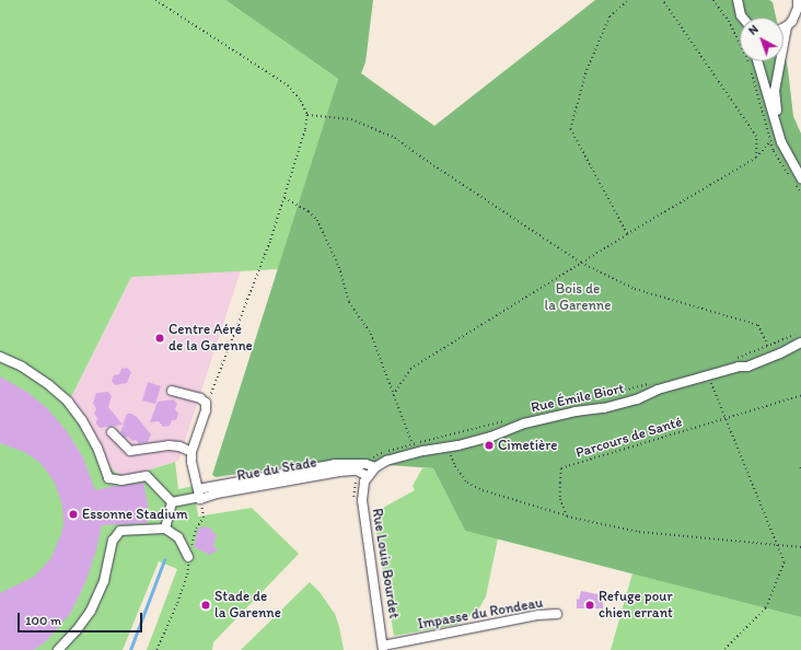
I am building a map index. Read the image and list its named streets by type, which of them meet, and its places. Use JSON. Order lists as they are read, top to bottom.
{
  "streets": {
    "street": [
      "Rue Émile Biort",
      "Rue du Stade",
      "Rue Louis Bourdet",
      "Impasse du Rondeau"
    ],
    "path": ["Parcours de Santé"]
  },
  "crossings": [
    ["Rue Émile Biort", "Rue du Stade"],
    ["Rue Émile Biort", "Rue Louis Bourdet"],
    ["Rue du Stade", "Rue Louis Bourdet"],
    ["Rue Louis Bourdet", "Impasse du Rondeau"]
  ],
  "parks": ["Bois de la Garenne"],
  "places": [
    "Centre Aéré de la Garenne",
    "Cimetière",
    "Essonne Stadium",
    "Stade de la Garenne",
    "Refuge pour chien errant"
  ],
  "scale_bar": "100 m",
  "north": "top left"
}
